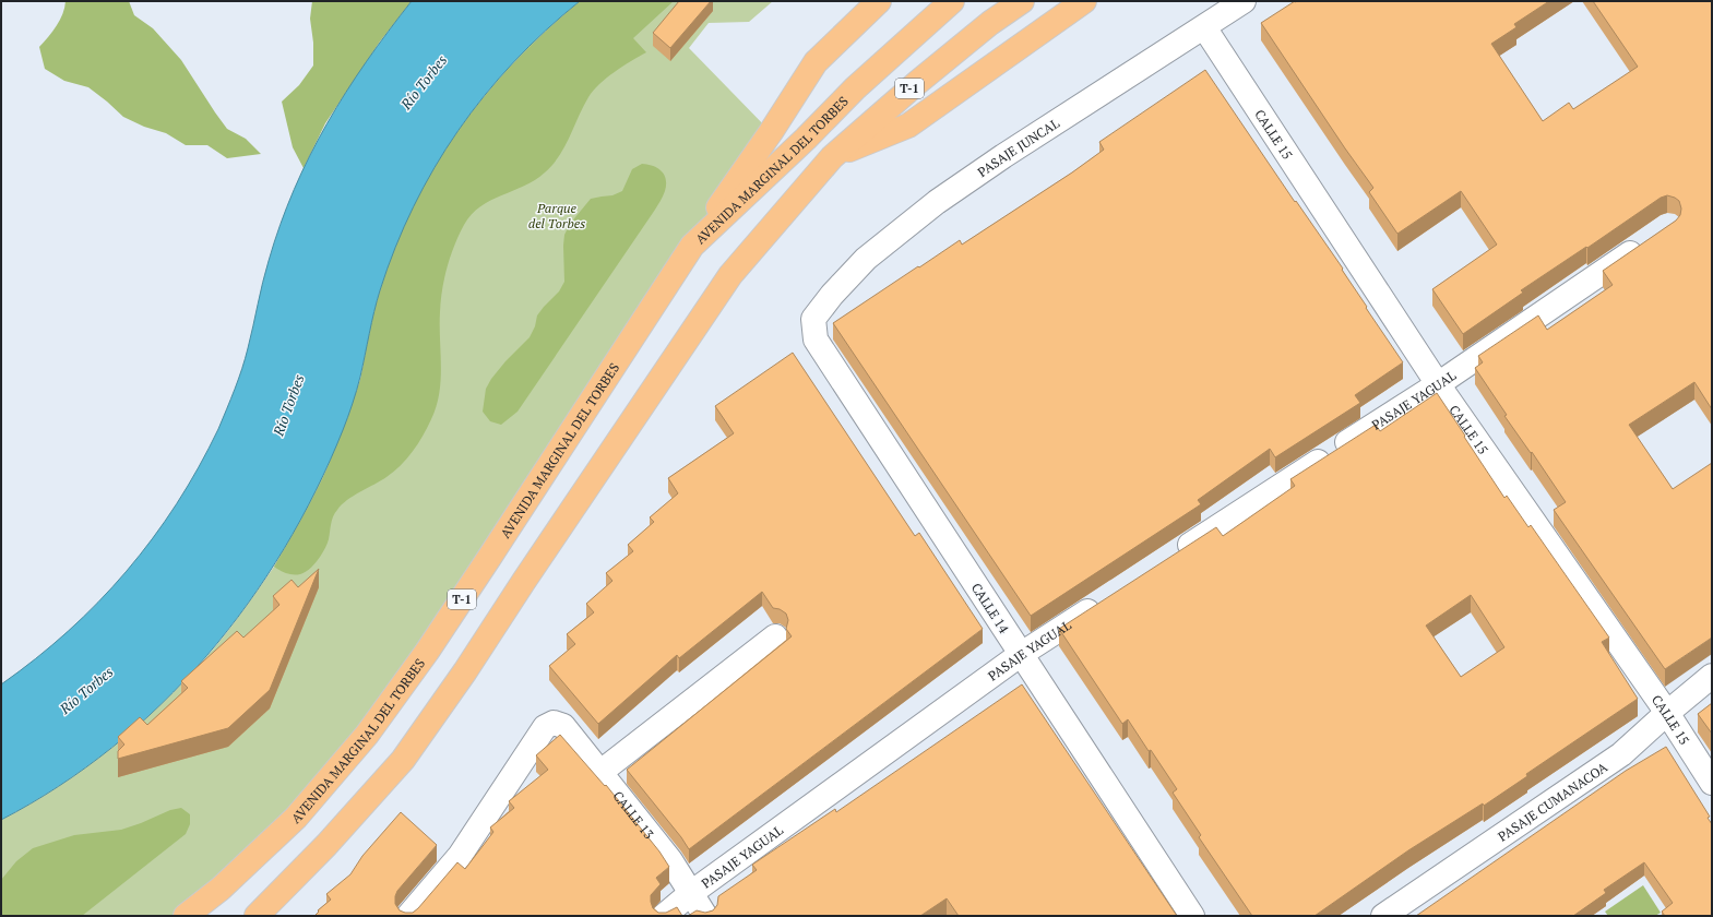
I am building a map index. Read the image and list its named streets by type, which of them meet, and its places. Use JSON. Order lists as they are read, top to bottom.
{
  "streets": {
    "highway": ["T-1", "AVENIDA MARGINAL DEL TORBES"],
    "street": [
      "CALLE 15",
      "PASAJE JUNCAL",
      "PASAJE YAGUAL",
      "CALLE 14",
      "PASAJE CUMANACOA",
      "CALLE 13"
    ]
  },
  "crossings": [
    ["CALLE 15", "PASAJE JUNCAL"],
    ["CALLE 15", "PASAJE YAGUAL"],
    ["CALLE 15", "PASAJE CUMANACOA"],
    ["PASAJE JUNCAL", "CALLE 14"],
    ["PASAJE YAGUAL", "CALLE 14"],
    ["PASAJE YAGUAL", "CALLE 13"]
  ],
  "water": ["Río Torbes"],
  "parks": ["Parque del Torbes"]
}
